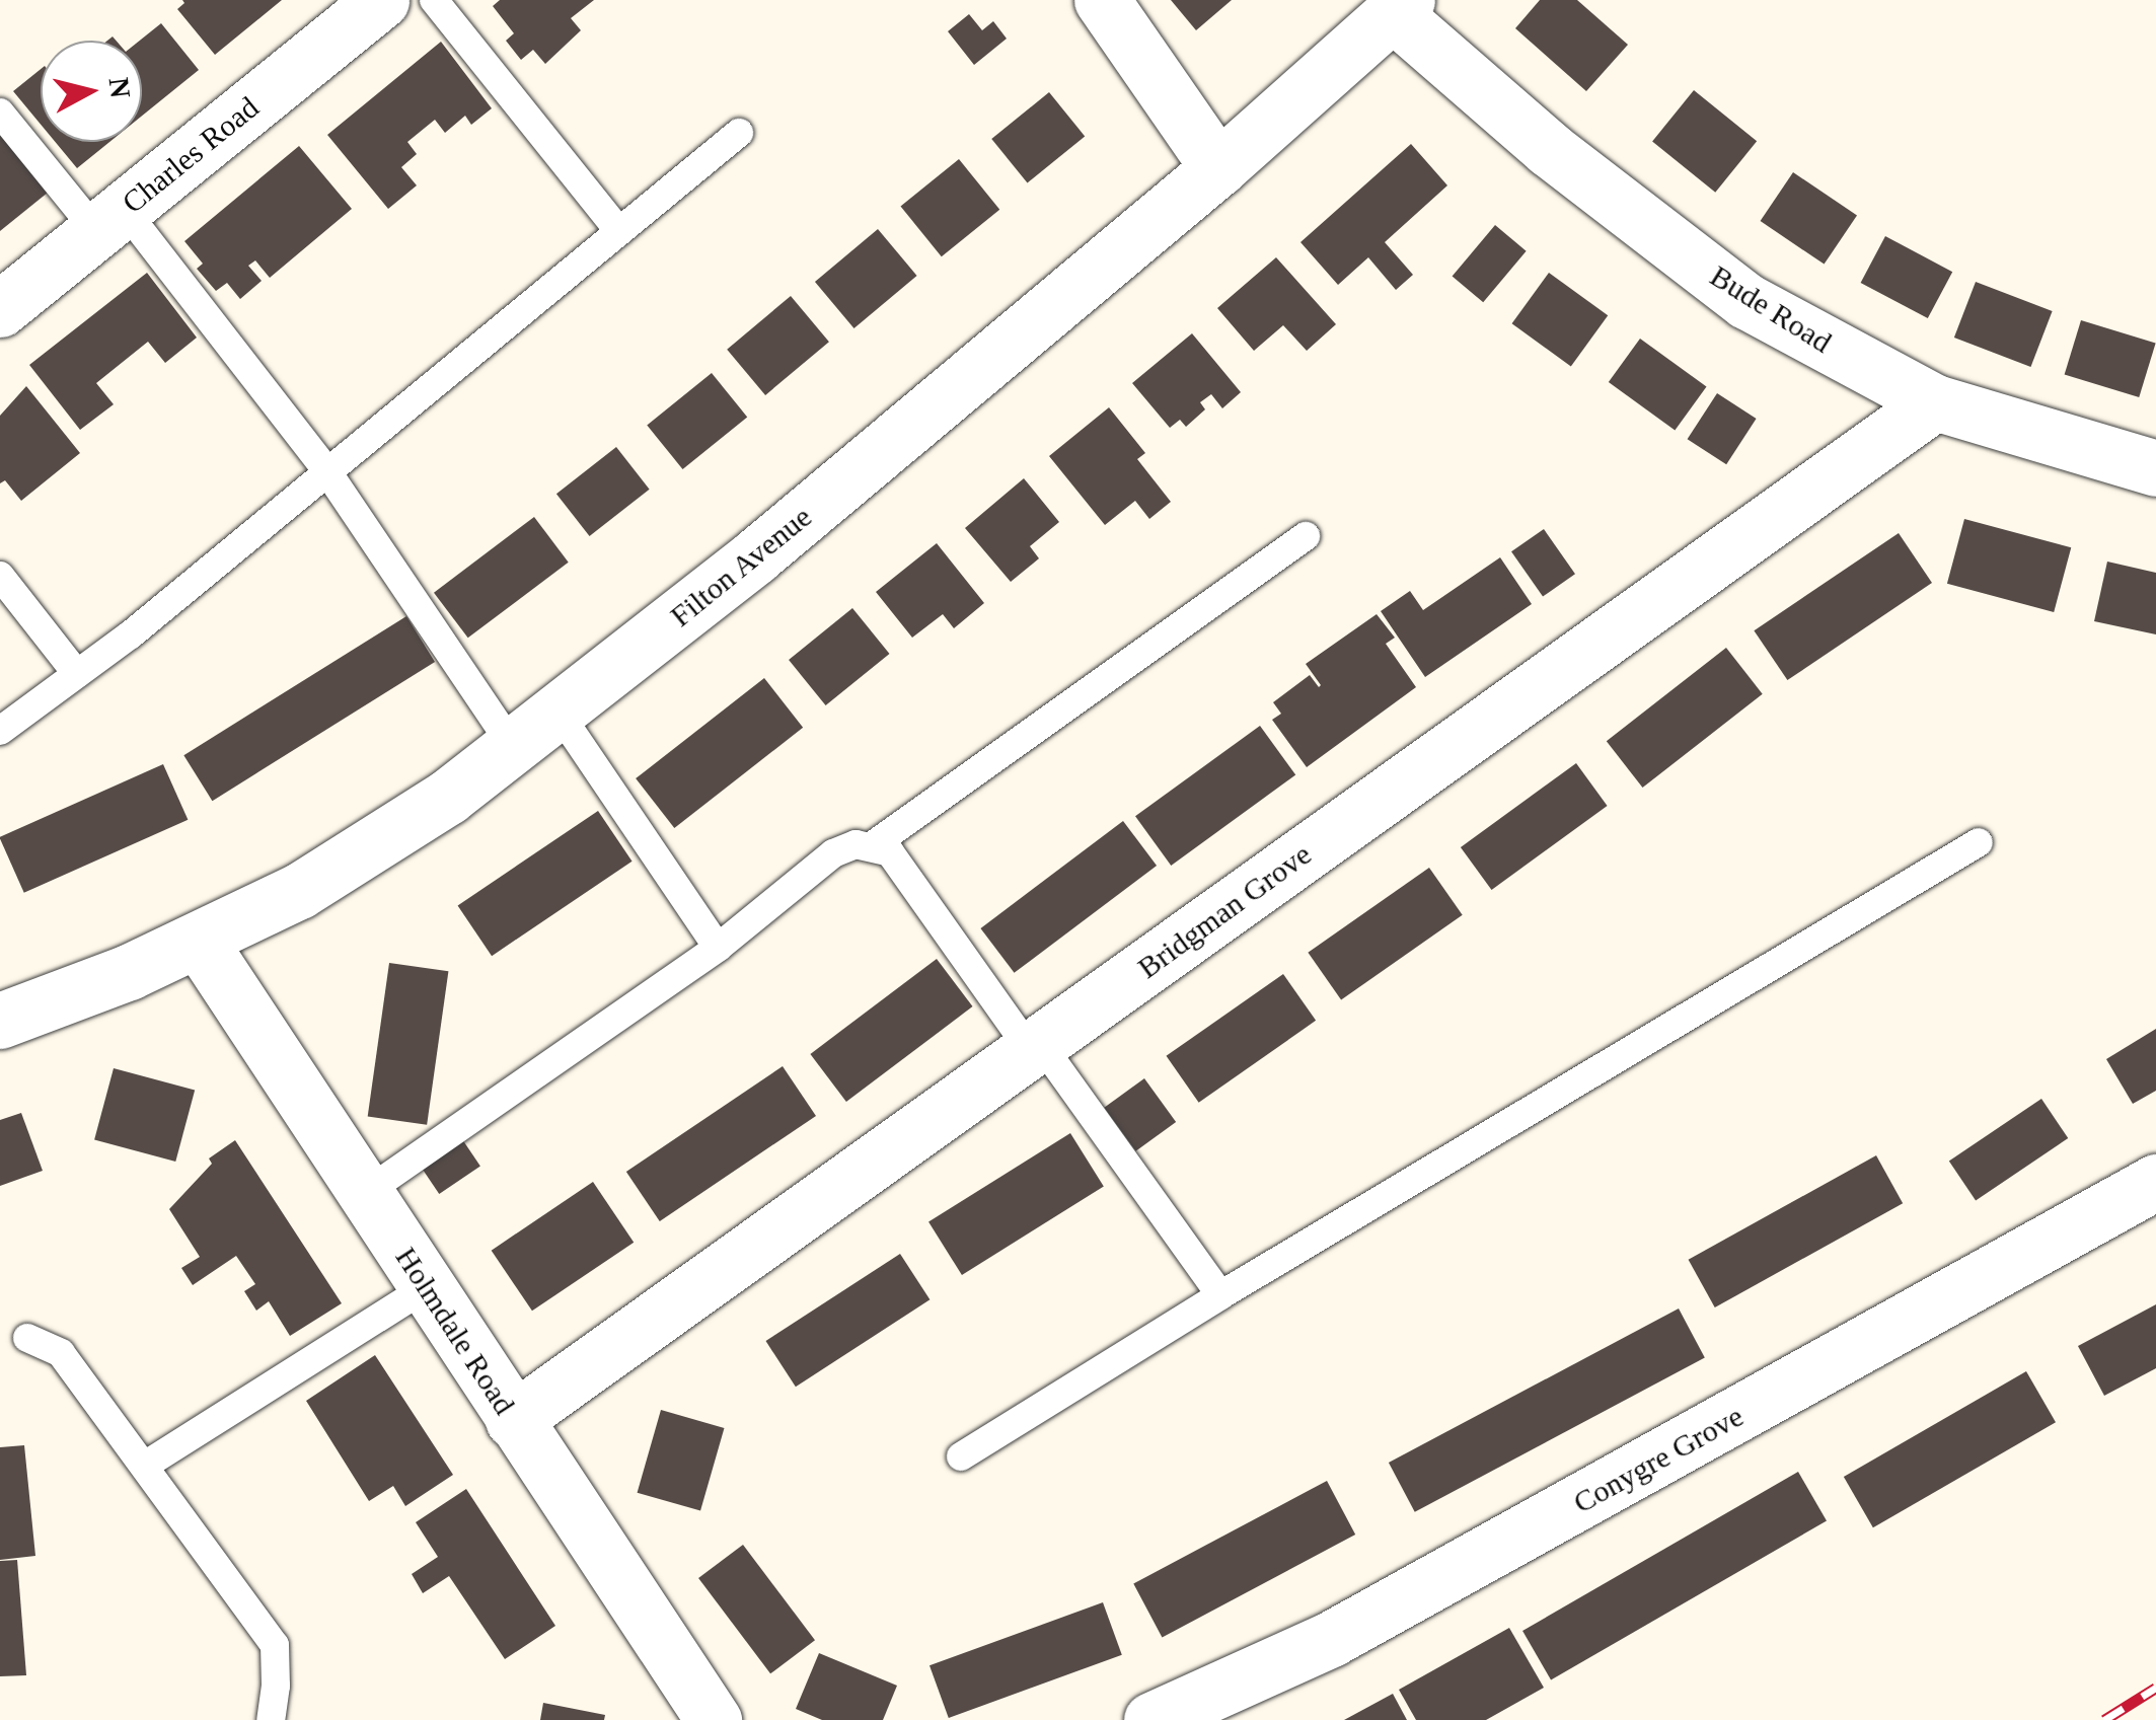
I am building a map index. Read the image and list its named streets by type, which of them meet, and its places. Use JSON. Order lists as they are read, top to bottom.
{
  "streets": {
    "street": [
      "Charles Road",
      "Bude Road",
      "Filton Avenue",
      "Bridgman Grove",
      "Holmdale Road",
      "Conygre Grove"
    ]
  },
  "crossings": [
    ["Bude Road", "Filton Avenue"],
    ["Bude Road", "Bridgman Grove"],
    ["Filton Avenue", "Holmdale Road"],
    ["Bridgman Grove", "Holmdale Road"]
  ],
  "north": "right"
}
